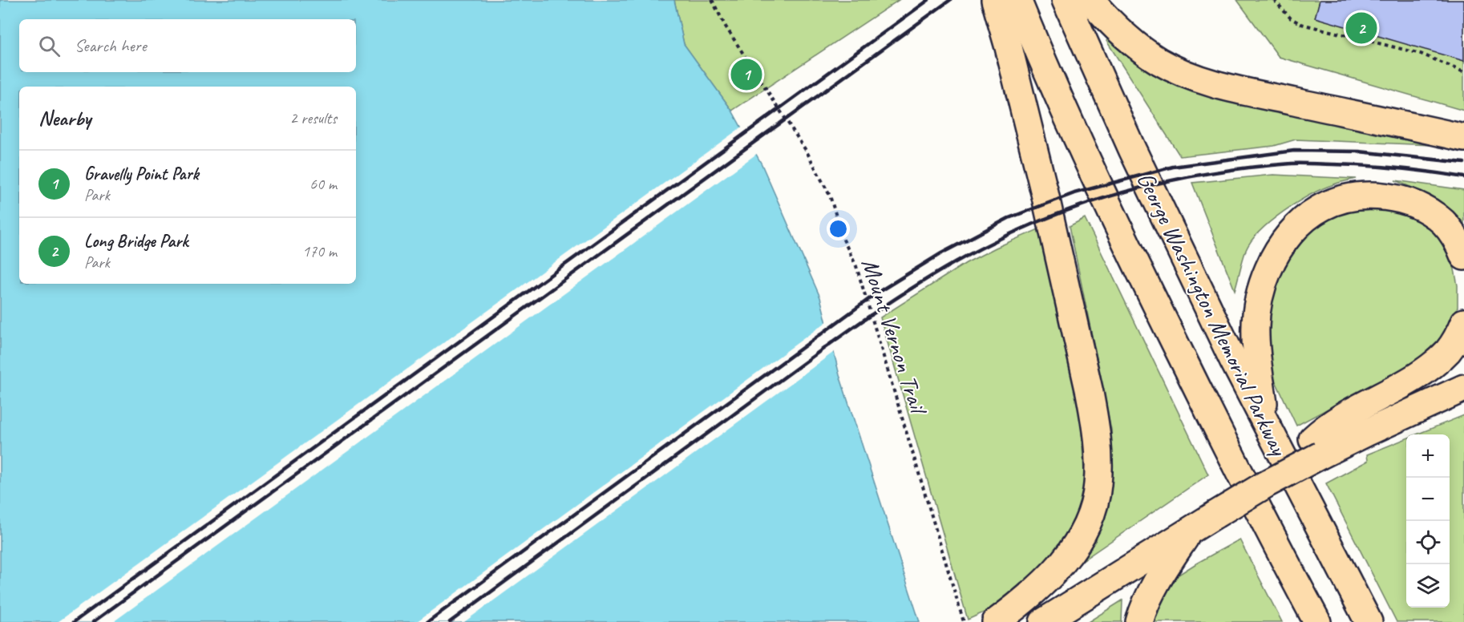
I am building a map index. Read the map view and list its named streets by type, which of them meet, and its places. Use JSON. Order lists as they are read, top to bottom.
{
  "streets": {
    "highway": ["George Washington Memorial Parkway"],
    "path": ["Mount Vernon Trail"]
  },
  "page": {
    "pins": ["2", "1"],
    "search": "Search here",
    "heading": ["Nearby", "2 results"],
    "list": [
      {
        "mark": "1",
        "name": "Gravelly Point Park",
        "note": "Park",
        "value": "60 m"
      },
      {
        "mark": "2",
        "name": "Long Bridge Park",
        "note": "Park",
        "value": "170 m"
      }
    ],
    "map_buttons": ["+", "−"]
  }
}
